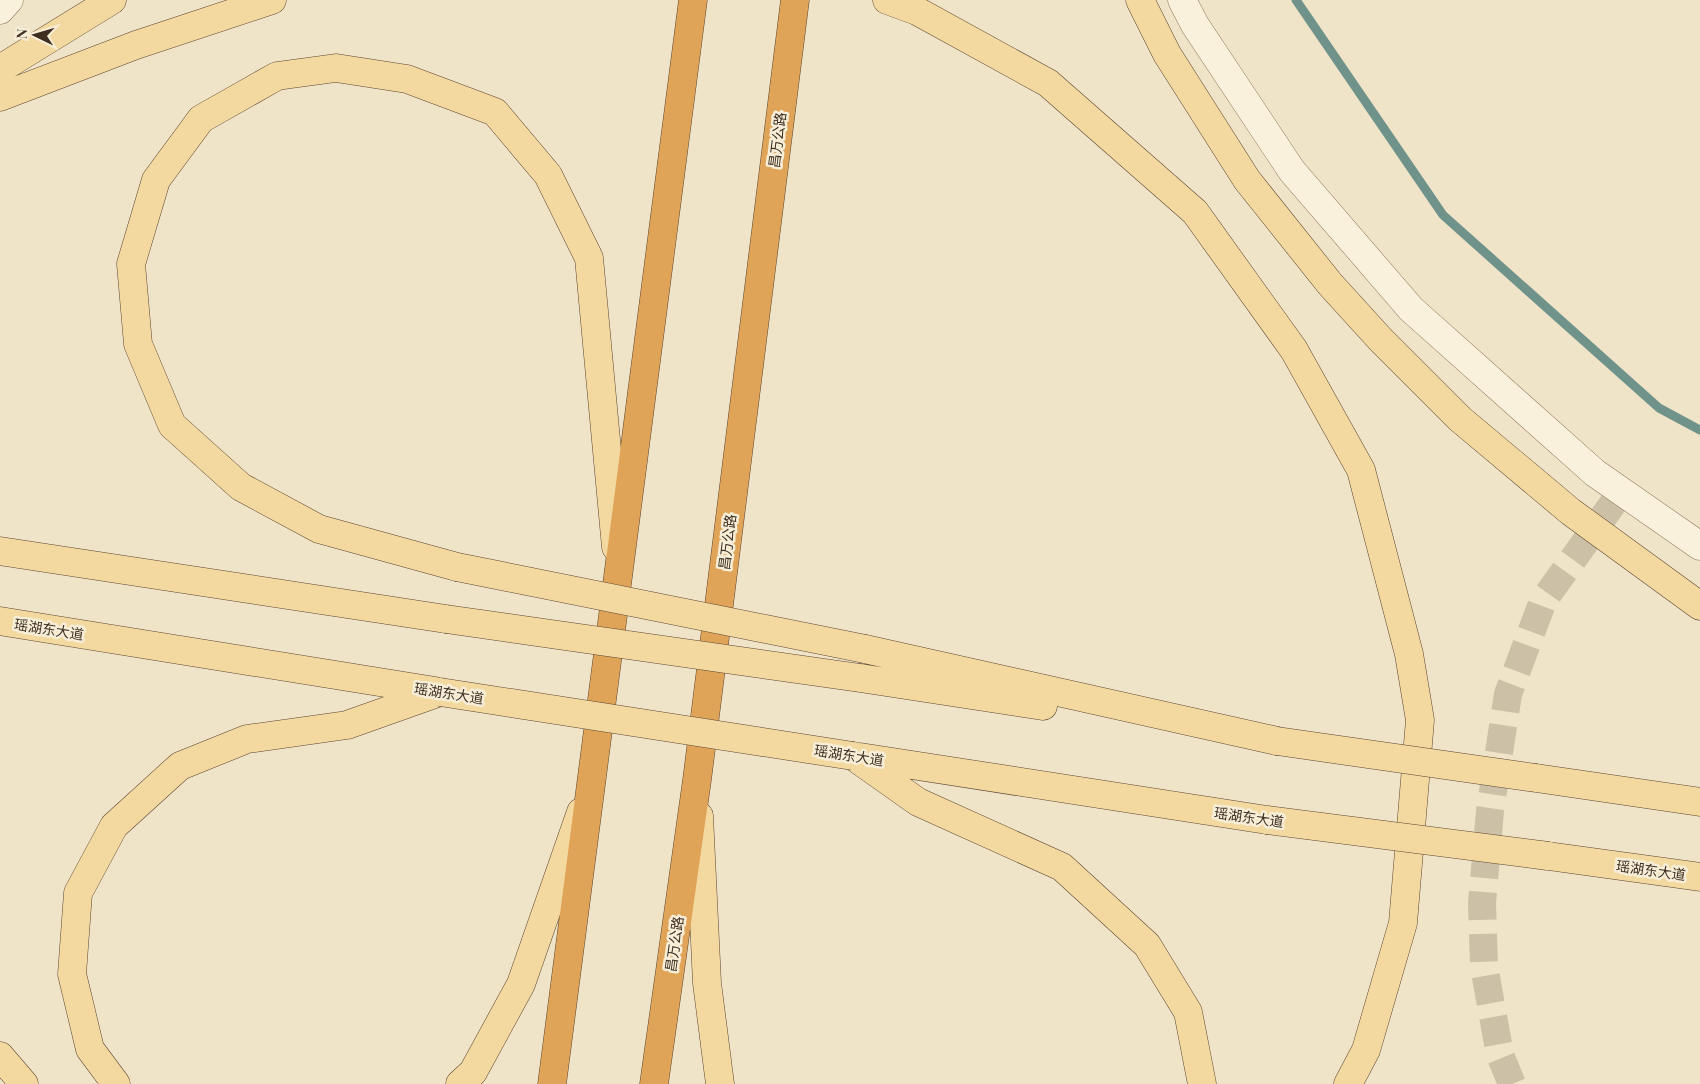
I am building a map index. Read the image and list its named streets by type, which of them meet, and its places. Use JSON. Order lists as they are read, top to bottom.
{
  "streets": {
    "highway": ["昌万公路"],
    "main road": ["瑶湖东大道"]
  },
  "north": "left"
}
